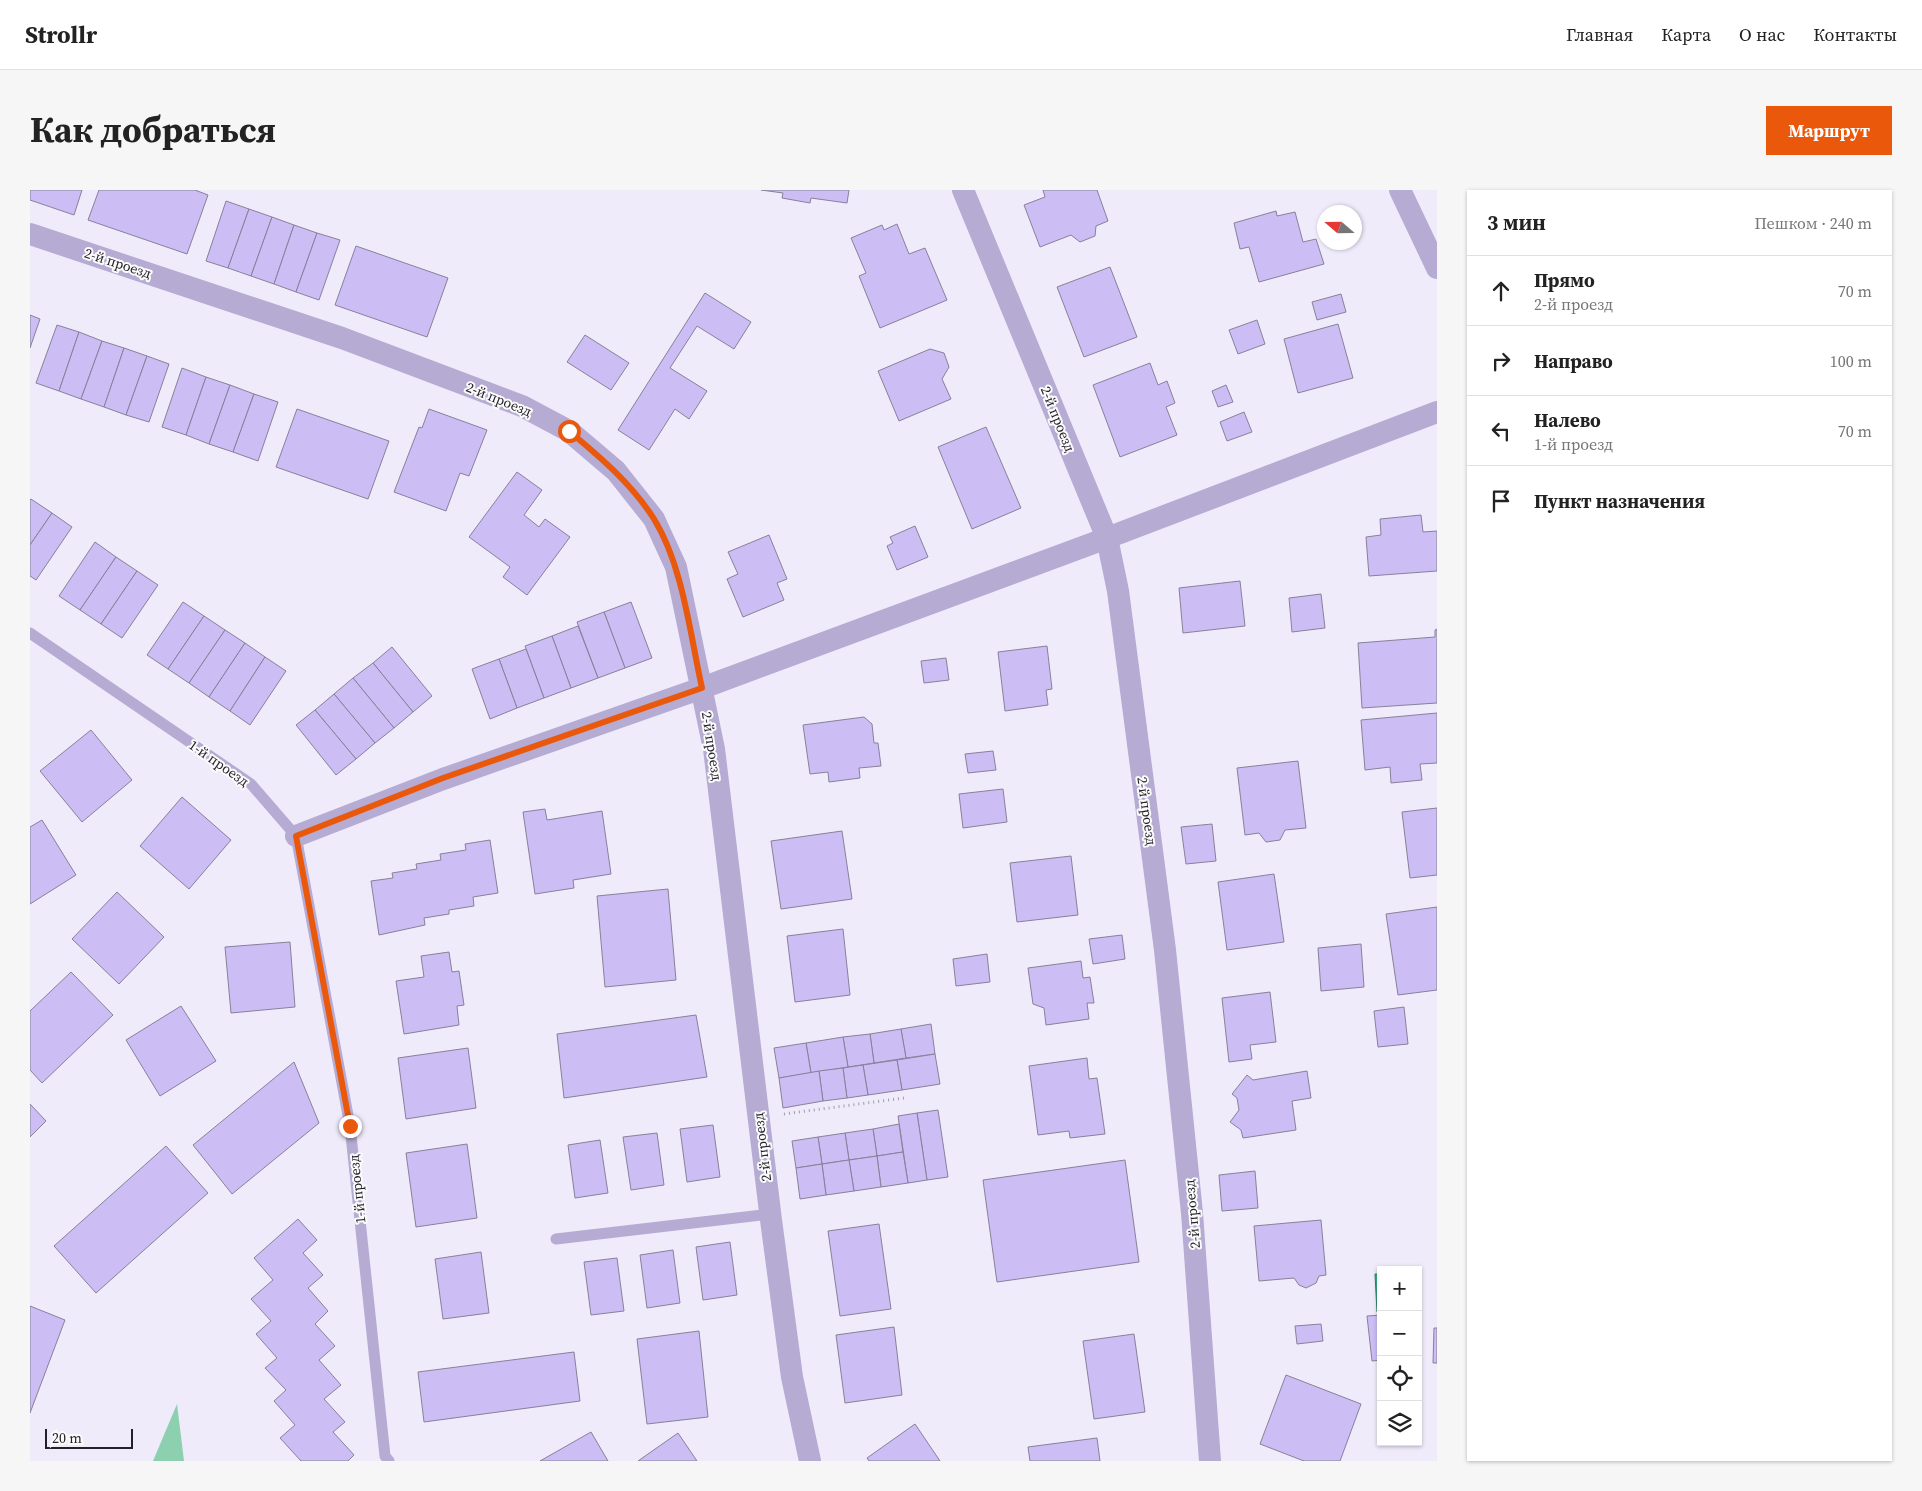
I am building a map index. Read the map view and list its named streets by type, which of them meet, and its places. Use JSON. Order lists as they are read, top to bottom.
{
  "streets": {
    "street": ["2-й проезд"],
    "lane": ["1-й проезд"]
  },
  "scale_bar": "20 m",
  "north": "left",
  "page": {
    "header": "Strollr",
    "nav": [
      "Главная",
      "Карта",
      "О нас",
      "Контакты"
    ],
    "title": "Как добраться",
    "buttons": "Маршрут",
    "heading": ["3 мин", "Пешком · 240 m"],
    "list": [
      ["Прямо", "2-й проезд", "70 m"],
      ["Направо", "100 m"],
      ["Налево", "1-й проезд", "70 m"],
      "Пункт назначения"
    ],
    "map_buttons": ["+", "−"],
    "scale": "20 m"
  }
}
